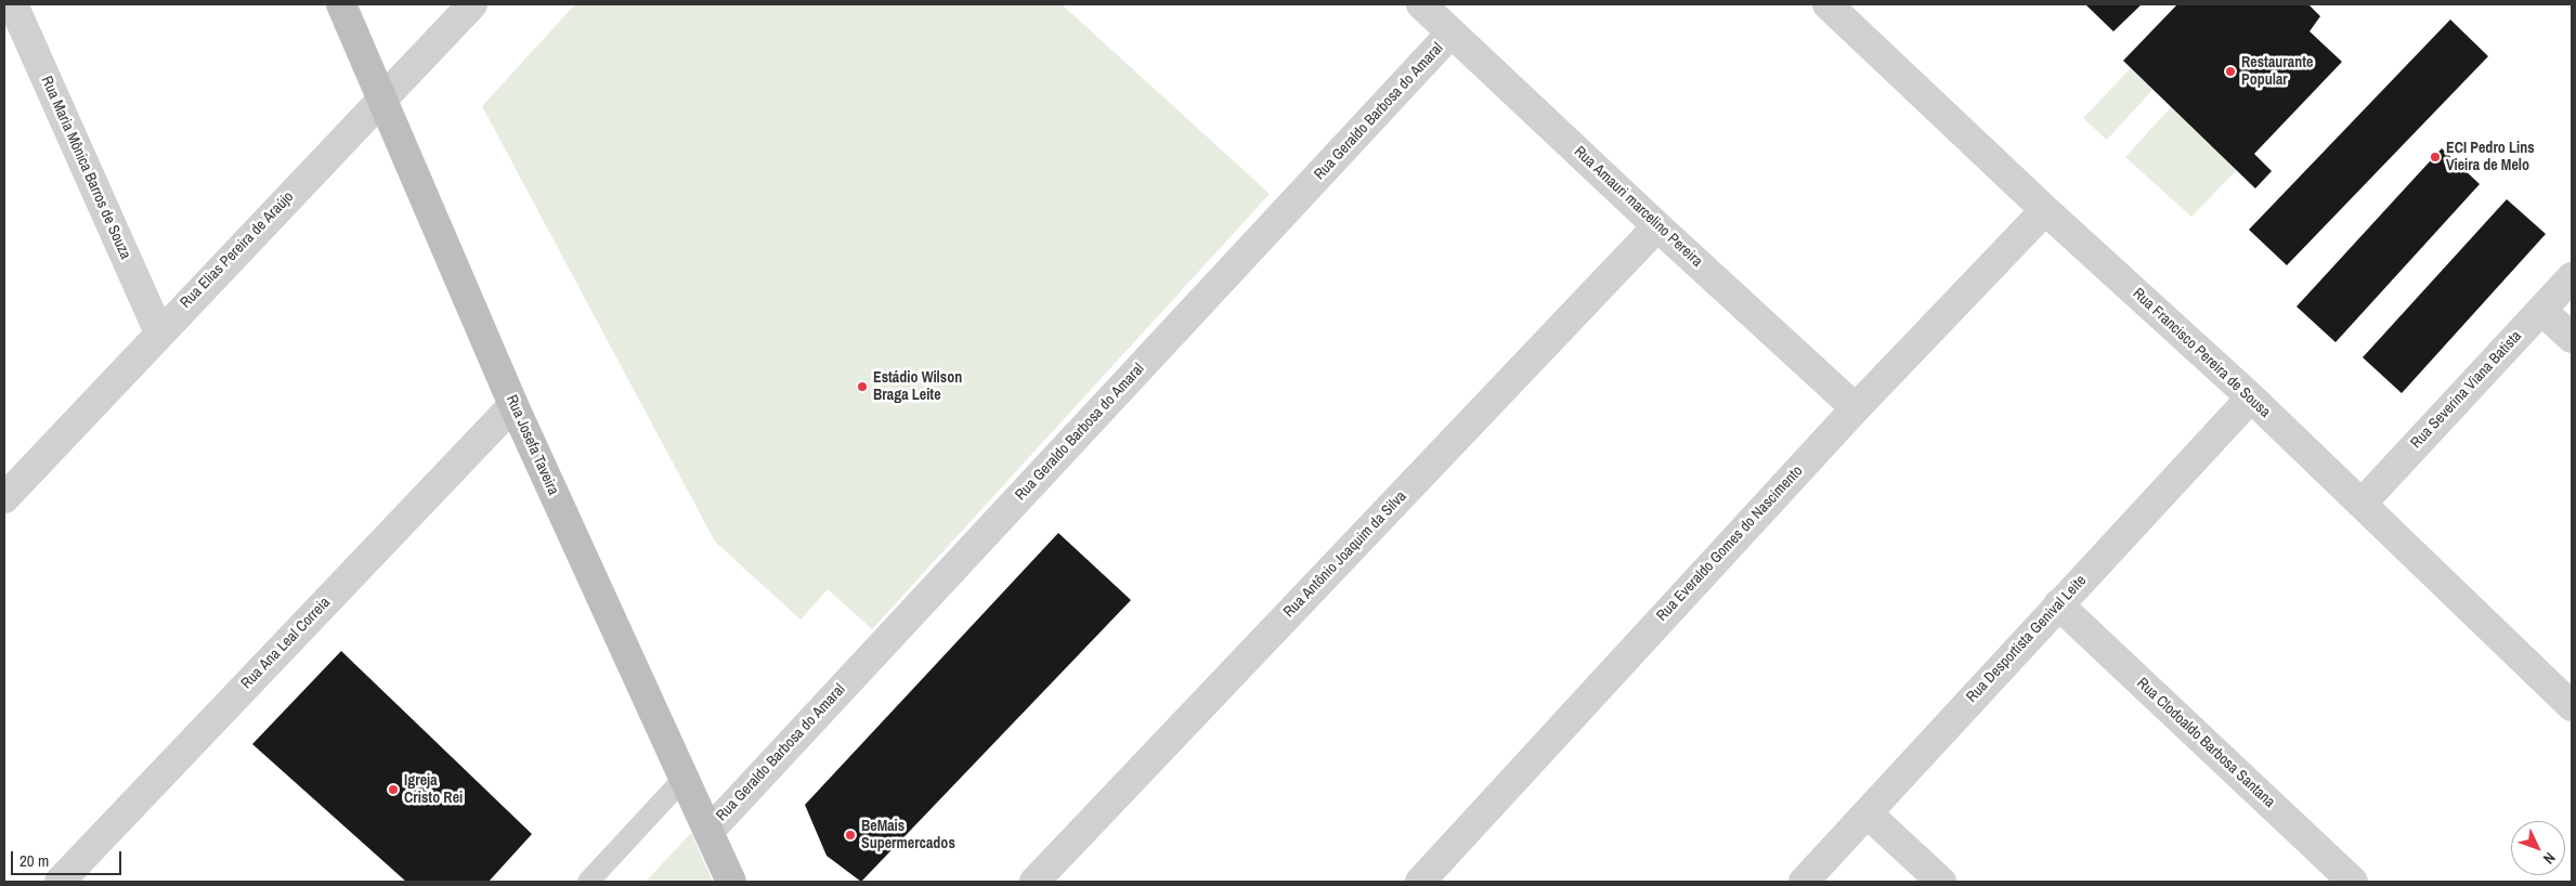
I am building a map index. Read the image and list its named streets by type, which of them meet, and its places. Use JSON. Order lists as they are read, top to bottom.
{
  "streets": {
    "main road": ["Rua Josefa Taveira"],
    "street": [
      "Rua Geraldo Barbosa do Amaral",
      "Rua Maria Mônica Barros de Souza",
      "Rua Amauri marcelino Pereira",
      "Rua Elias Pereira de Araújo",
      "Rua Francisco Pereira de Sousa",
      "Rua Severina Viana Batista",
      "Rua Everaldo Gomes do Nascimento",
      "Rua Antônio Joaquim da Silva",
      "Rua Desportista Genival Leite",
      "Rua Ana Leal Correia",
      "Rua Clodoaldo Barbosa Santana"
    ]
  },
  "crossings": [
    ["Rua Geraldo Barbosa do Amaral", "Rua Amauri marcelino Pereira"],
    ["Rua Geraldo Barbosa do Amaral", "Rua Josefa Taveira"],
    ["Rua Maria Mônica Barros de Souza", "Rua Elias Pereira de Araújo"],
    ["Rua Amauri marcelino Pereira", "Rua Everaldo Gomes do Nascimento"],
    ["Rua Amauri marcelino Pereira", "Rua Antônio Joaquim da Silva"],
    ["Rua Elias Pereira de Araújo", "Rua Josefa Taveira"],
    ["Rua Francisco Pereira de Sousa", "Rua Severina Viana Batista"],
    ["Rua Francisco Pereira de Sousa", "Rua Everaldo Gomes do Nascimento"],
    ["Rua Francisco Pereira de Sousa", "Rua Desportista Genival Leite"],
    ["Rua Josefa Taveira", "Rua Ana Leal Correia"],
    ["Rua Desportista Genival Leite", "Rua Clodoaldo Barbosa Santana"]
  ],
  "places": [
    "Restaurante Popular",
    "ECI Pedro Lins Vieira de Melo",
    "Estádio Wilson Braga Leite",
    "Igreja Cristo Rei",
    "BeMais Supermercados"
  ],
  "scale_bar": "20 m",
  "north": "bottom right"
}
